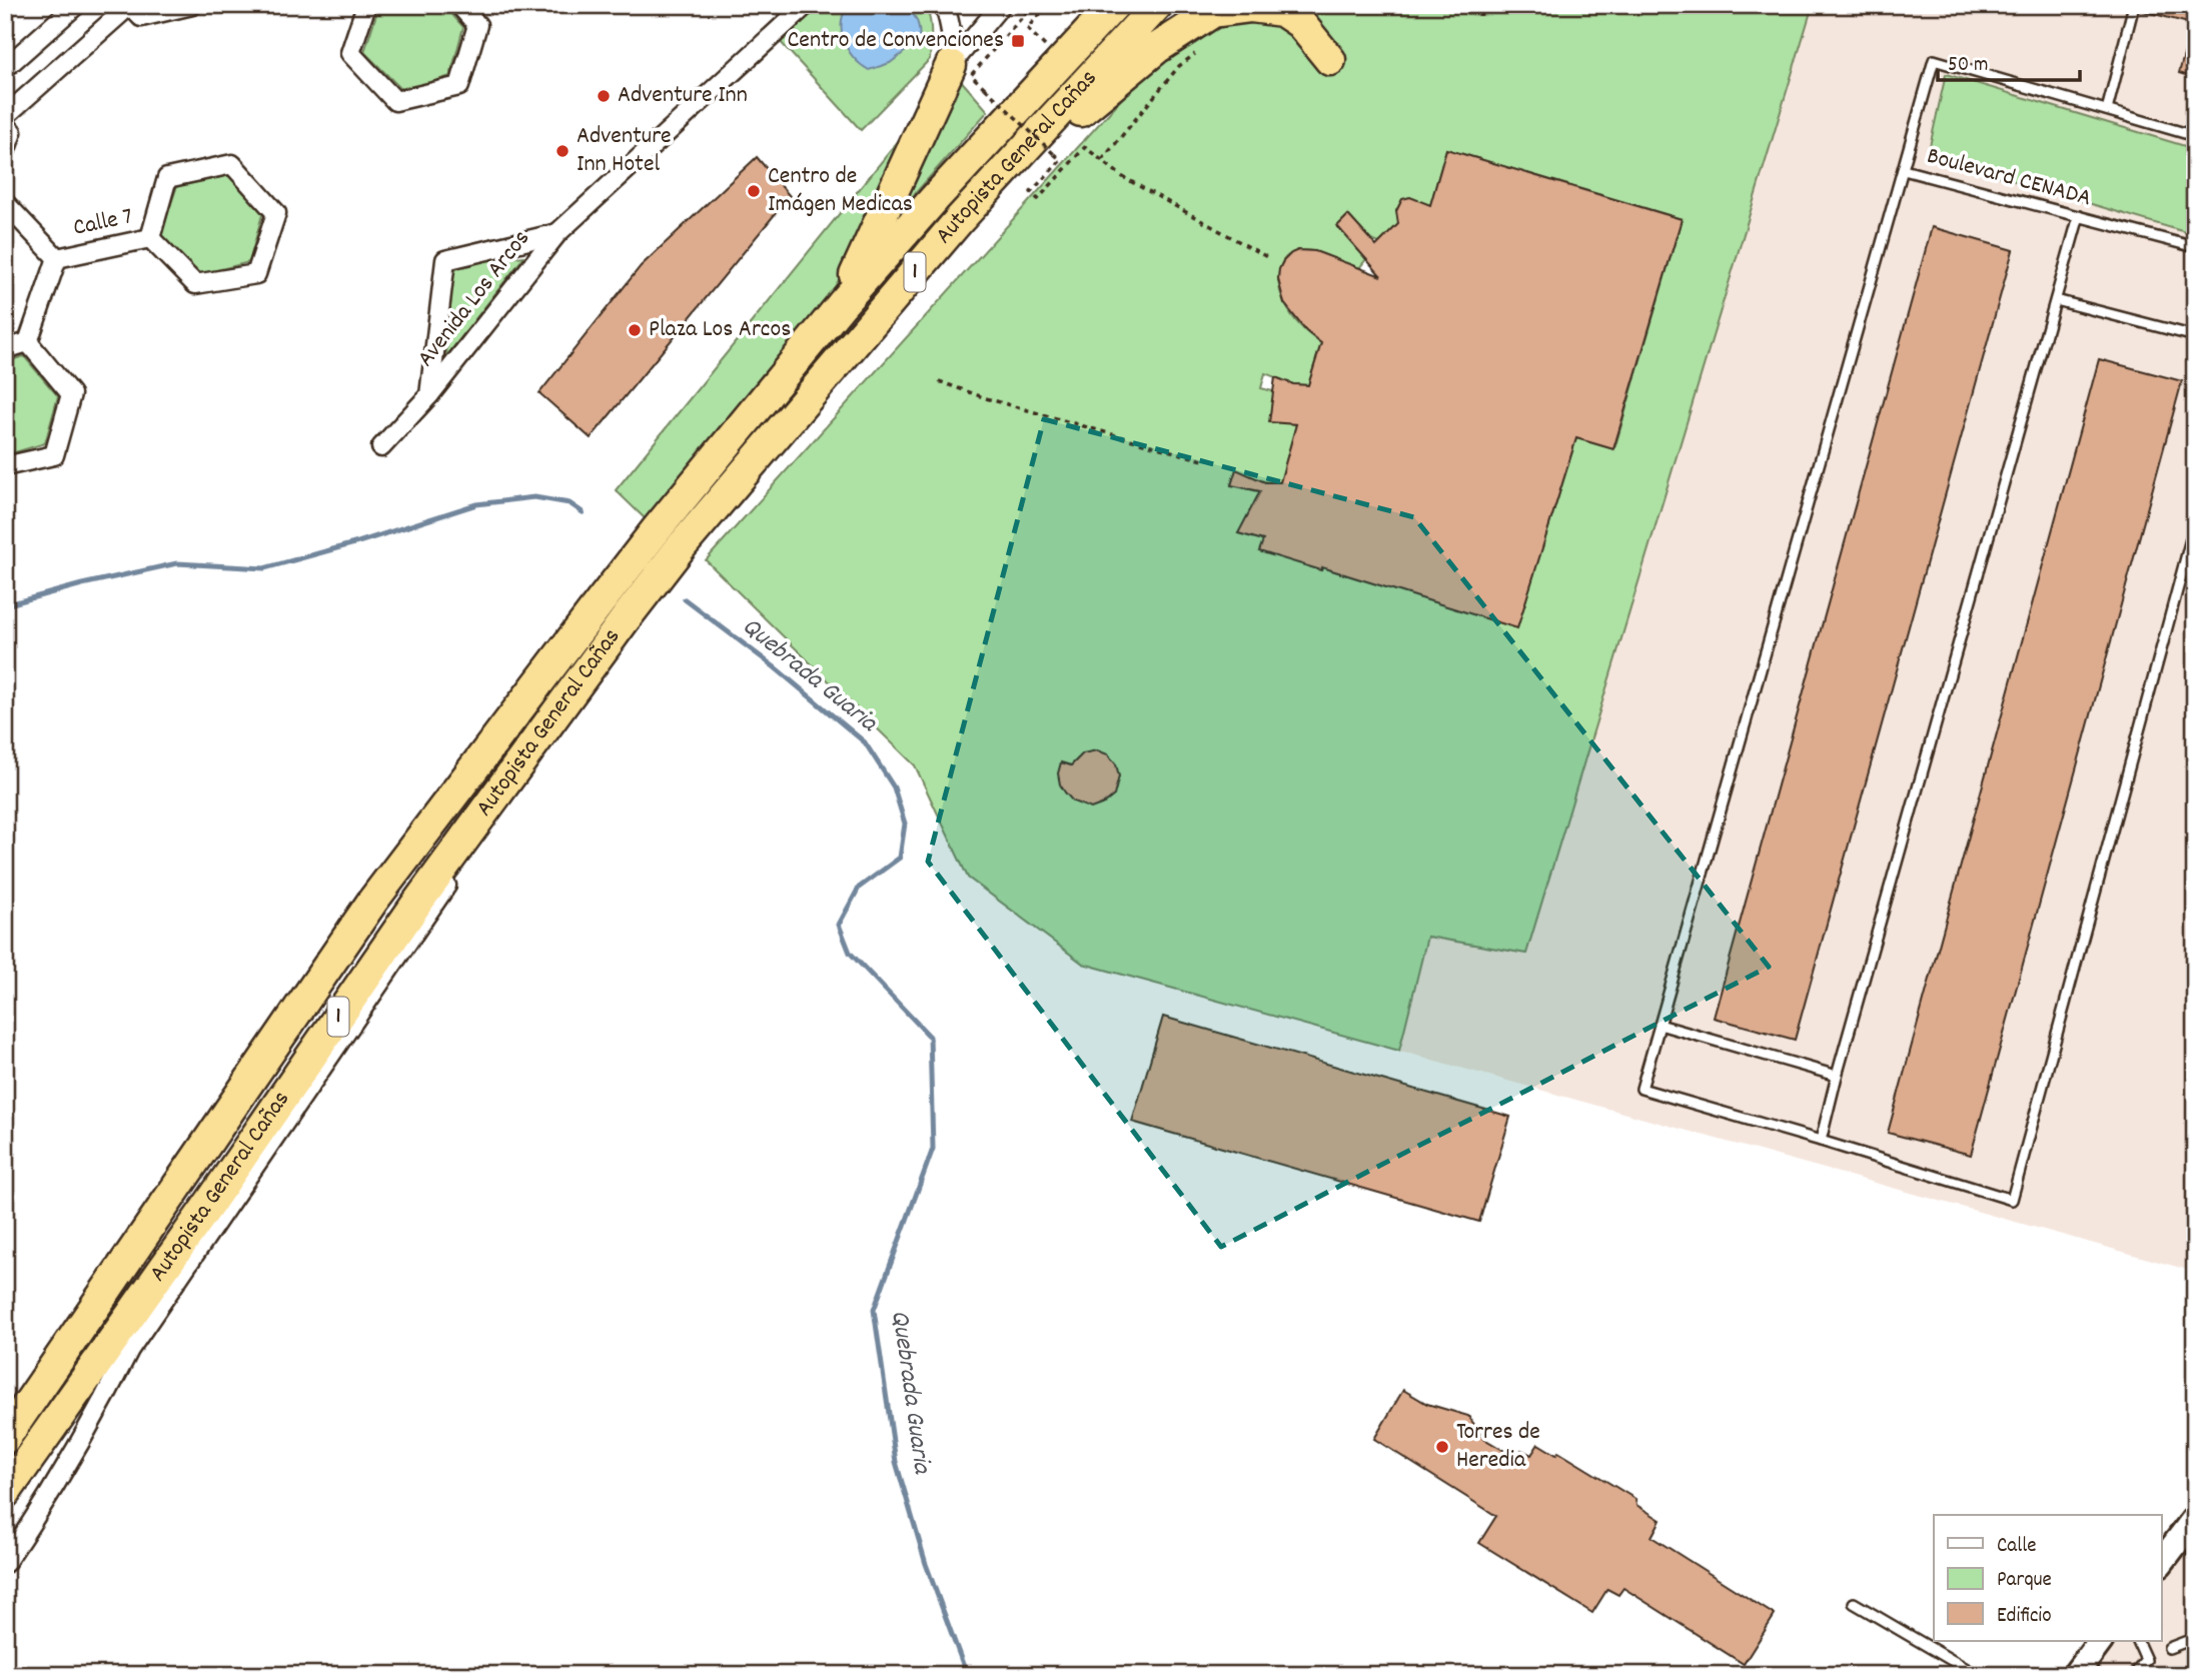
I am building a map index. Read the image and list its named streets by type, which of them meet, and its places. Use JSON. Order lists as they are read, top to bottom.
{
  "streets": {
    "highway": ["Autopista General Cañas", "1"],
    "street": ["Calle 7", "Avenida Los Arcos"],
    "lane": ["Boulevard CENADA"]
  },
  "water": ["Quebrada Guaria"],
  "places": {
    "transit": ["Centro de Convenciones"],
    "other": [
      "Adventure Inn",
      "Adventure Inn Hotel",
      "Centro de Imágen Medicas",
      "Plaza Los Arcos",
      "Torres de Heredia"
    ]
  },
  "legend": ["Calle", "Parque", "Edificio"],
  "scale_bar": "50 m"
}
